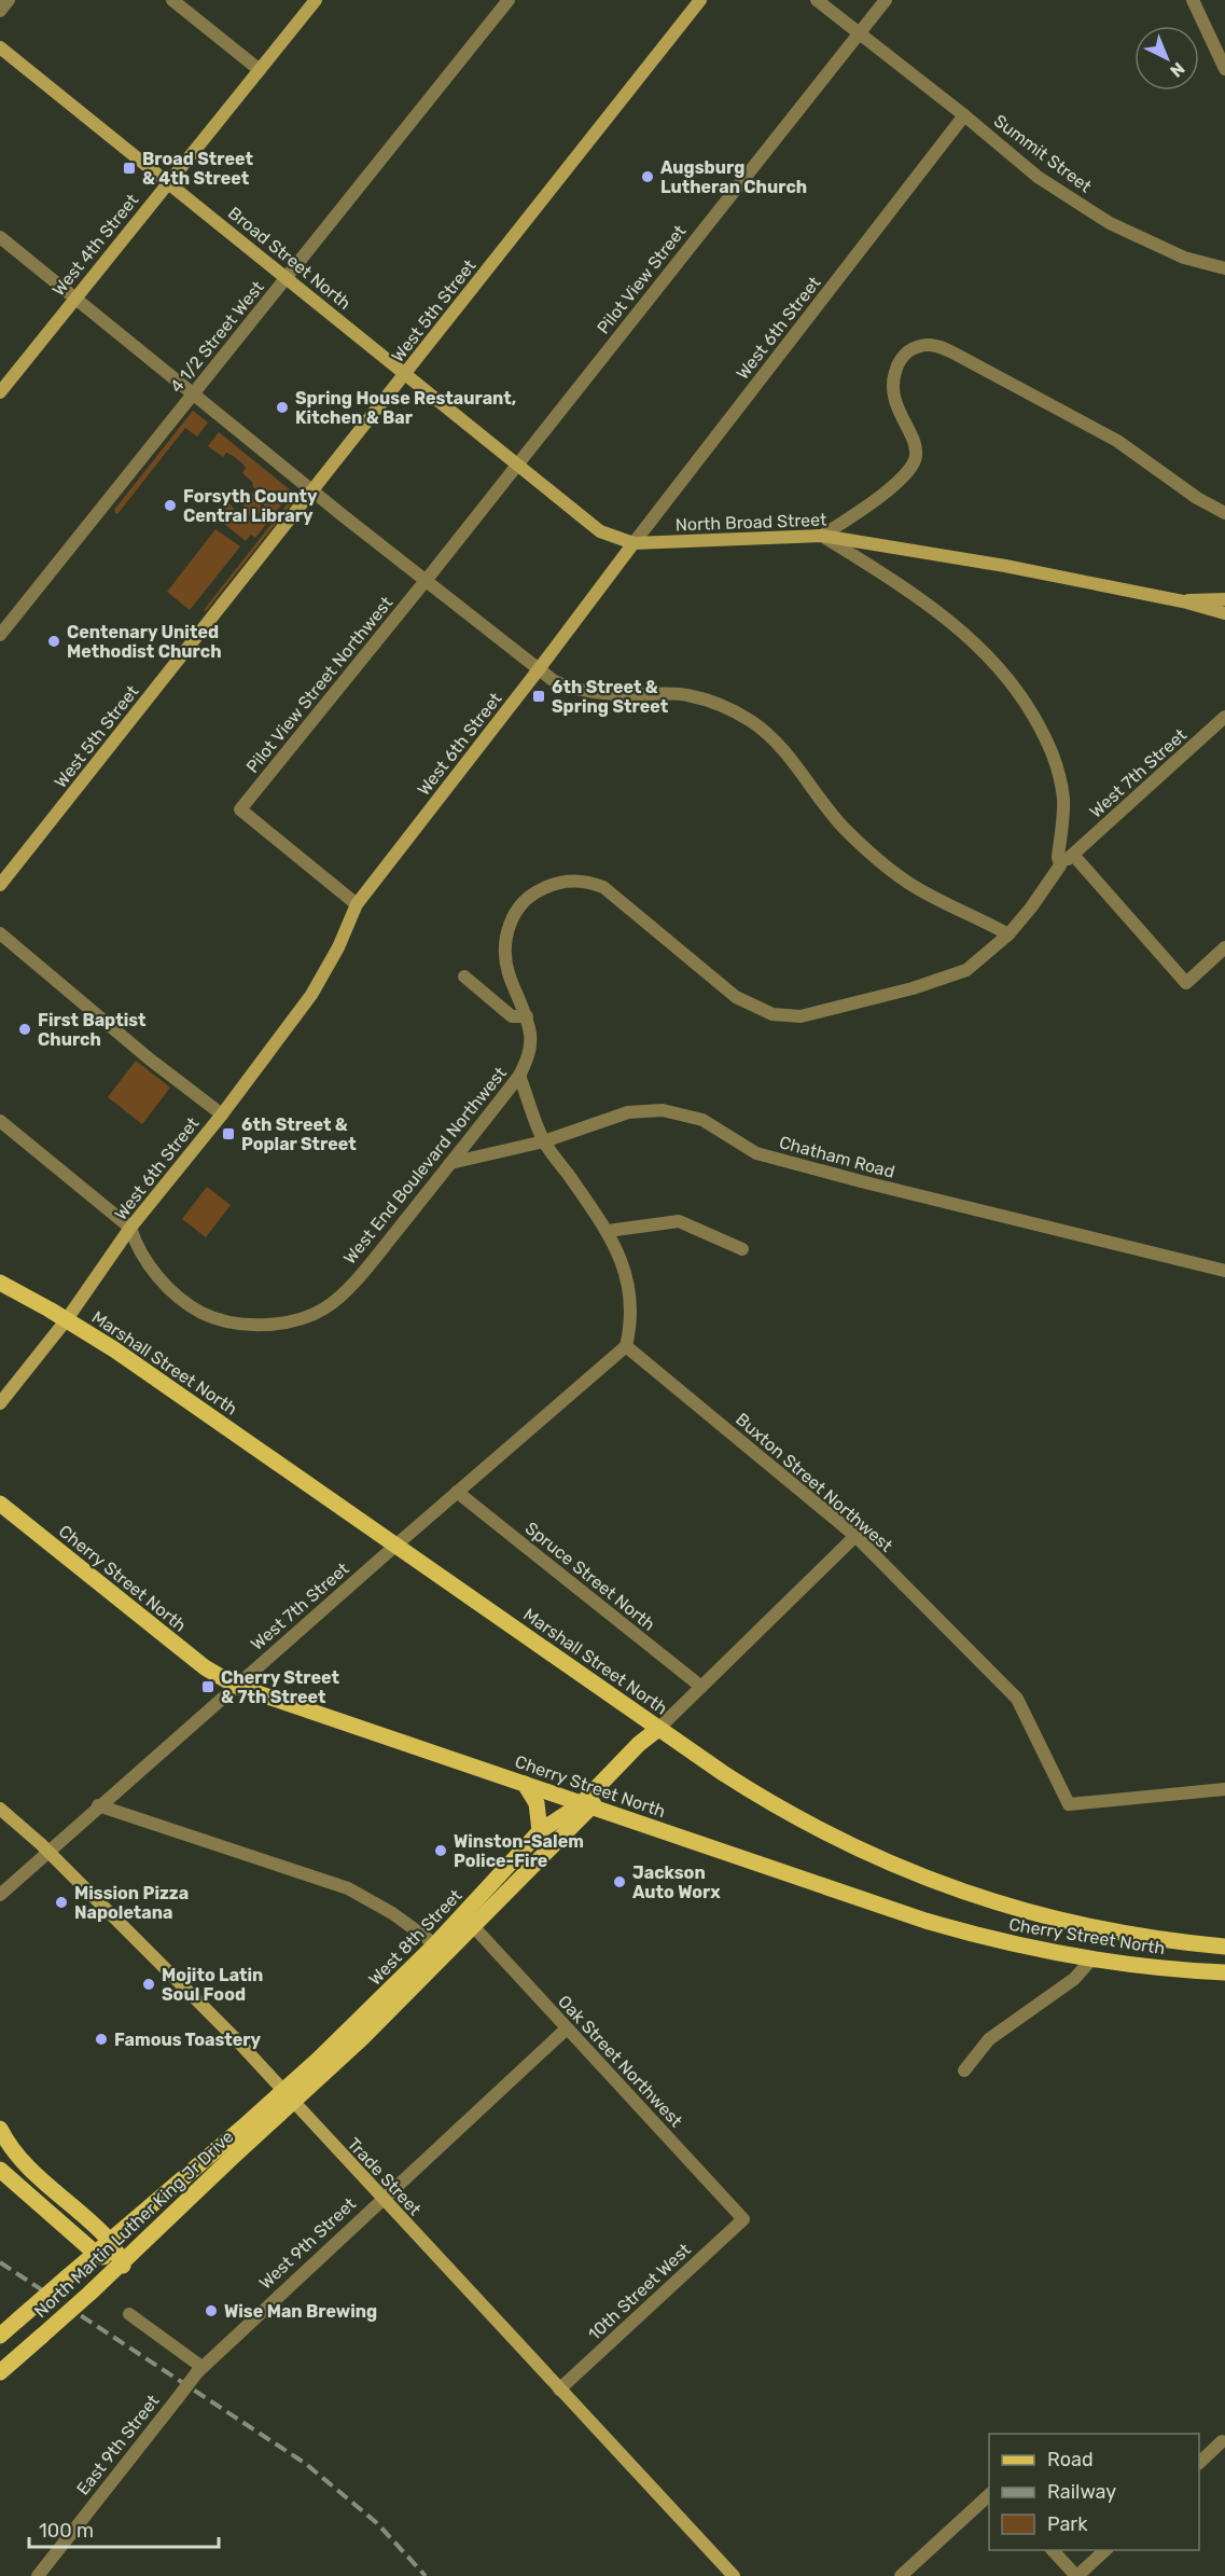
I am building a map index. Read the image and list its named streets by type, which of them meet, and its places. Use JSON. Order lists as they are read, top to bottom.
{
  "streets": {
    "main road": [
      "Marshall Street North",
      "Cherry Street North",
      "West 8th Street",
      "North Martin Luther King Jr Drive"
    ],
    "street": [
      "Summit Street",
      "West 4th Street",
      "Broad Street North",
      "Pilot View Street",
      "West 5th Street",
      "West 6th Street",
      "4 1/2 Street West",
      "North Broad Street",
      "Pilot View Street Northwest",
      "West 7th Street",
      "Chatham Road",
      "West End Boulevard Northwest",
      "Buxton Street Northwest",
      "Spruce Street North",
      "Oak Street Northwest",
      "Trade Street",
      "West 9th Street",
      "10th Street West",
      "East 9th Street"
    ]
  },
  "crossings": [
    ["Summit Street", "Pilot View Street"],
    ["Summit Street", "West 6th Street"],
    ["West 4th Street", "Broad Street North"],
    ["Broad Street North", "West 5th Street"],
    ["Broad Street North", "4 1/2 Street West"],
    ["Broad Street North", "North Broad Street"],
    ["Pilot View Street", "North Broad Street"],
    ["Pilot View Street", "Pilot View Street Northwest"],
    ["West 5th Street", "North Broad Street"],
    ["West 6th Street", "North Broad Street"],
    ["West 6th Street", "Pilot View Street Northwest"],
    ["West 6th Street", "West End Boulevard Northwest"],
    ["West 6th Street", "Marshall Street North"],
    ["West 7th Street", "West End Boulevard Northwest"],
    ["West 7th Street", "Marshall Street North"],
    ["West 7th Street", "Buxton Street Northwest"],
    ["West 7th Street", "Spruce Street North"],
    ["West 7th Street", "Cherry Street North"],
    ["West 7th Street", "Trade Street"],
    ["Chatham Road", "West End Boulevard Northwest"],
    ["Marshall Street North", "West 8th Street"],
    ["Buxton Street Northwest", "West 8th Street"],
    ["Spruce Street North", "West 8th Street"],
    ["Cherry Street North", "West 8th Street"],
    ["West 8th Street", "Oak Street Northwest"],
    ["West 8th Street", "Trade Street"],
    ["West 8th Street", "North Martin Luther King Jr Drive"],
    ["Oak Street Northwest", "West 9th Street"],
    ["Oak Street Northwest", "10th Street West"],
    ["Trade Street", "North Martin Luther King Jr Drive"],
    ["Trade Street", "West 9th Street"],
    ["Trade Street", "10th Street West"],
    ["West 9th Street", "East 9th Street"]
  ],
  "places": {
    "transit": [
      "Broad Street & 4th Street",
      "6th Street & Spring Street",
      "6th Street & Poplar Street",
      "Cherry Street & 7th Street"
    ],
    "other": [
      "Augsburg Lutheran Church",
      "Spring House Restaurant, Kitchen & Bar",
      "Forsyth County Central Library",
      "Centenary United Methodist Church",
      "First Baptist Church",
      "Winston-Salem Police-Fire",
      "Jackson Auto Worx",
      "Mission Pizza Napoletana",
      "Mojito Latin Soul Food",
      "Famous Toastery",
      "Wise Man Brewing"
    ]
  },
  "legend": ["Road", "Railway", "Park"],
  "scale_bar": "100 m",
  "north": "bottom right"
}
